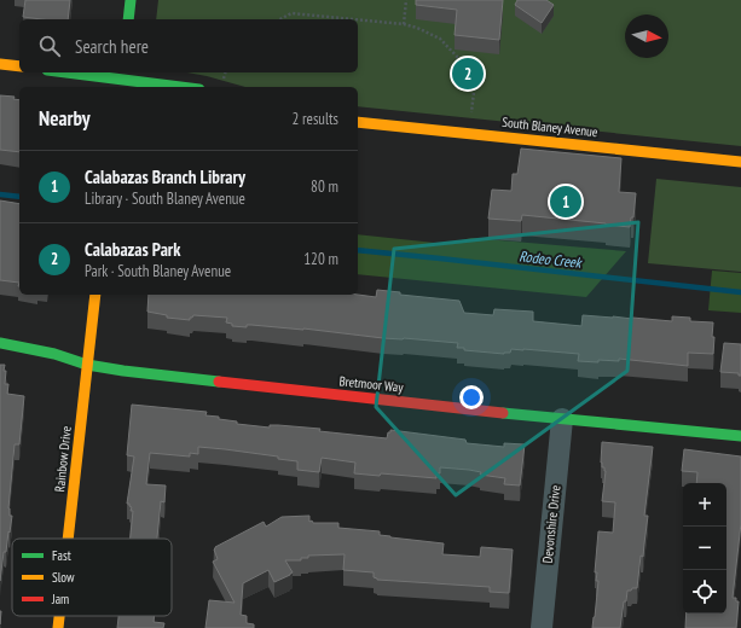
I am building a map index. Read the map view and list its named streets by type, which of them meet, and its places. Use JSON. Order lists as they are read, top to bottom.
{
  "streets": {
    "street": [
      "South Blaney Avenue",
      "Bretmoor Way",
      "Rainbow Drive",
      "Devonshire Drive"
    ]
  },
  "crossings": [
    ["Bretmoor Way", "Rainbow Drive"],
    ["Bretmoor Way", "Devonshire Drive"]
  ],
  "water": ["Rodeo Creek"],
  "legend": ["Fast", "Slow", "Jam"],
  "north": "right",
  "page": {
    "search": "Search here",
    "pins": ["2", "1"],
    "heading": ["Nearby", "2 results"],
    "list": [
      {
        "mark": "1",
        "name": "Calabazas Branch Library",
        "note": "Library · South Blaney Avenue",
        "value": "80 m"
      },
      {
        "mark": "2",
        "name": "Calabazas Park",
        "note": "Park · South Blaney Avenue",
        "value": "120 m"
      }
    ],
    "map_buttons": ["+", "−"]
  }
}
